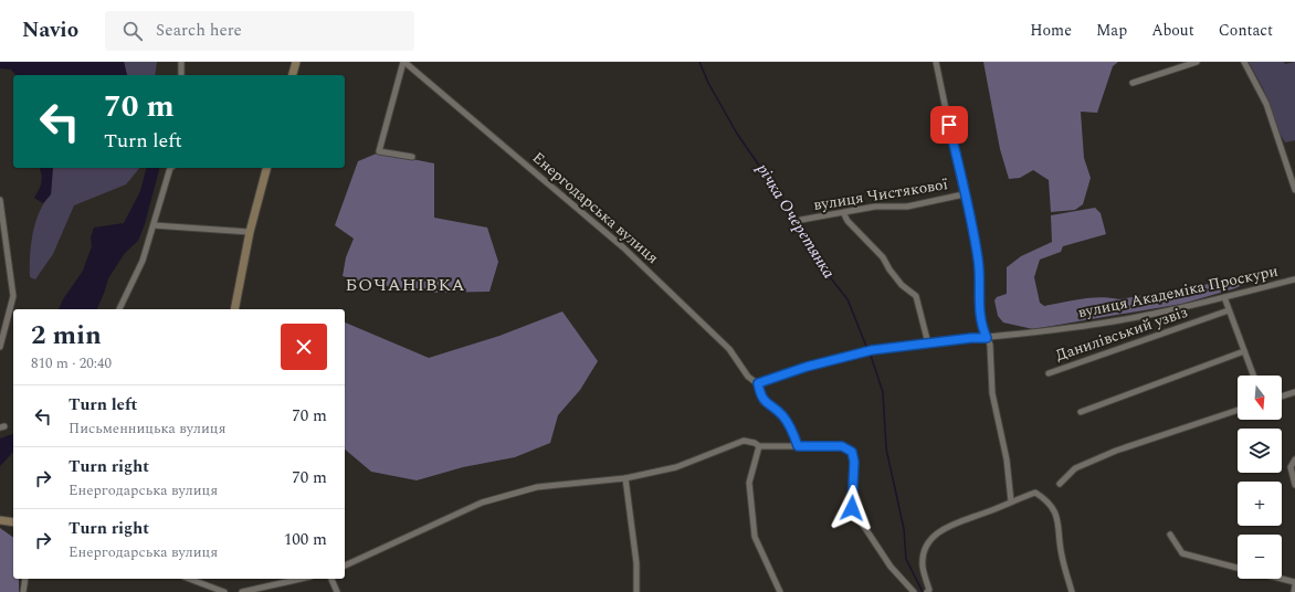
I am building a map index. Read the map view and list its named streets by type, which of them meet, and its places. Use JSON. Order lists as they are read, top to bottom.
{
  "streets": {
    "street": [
      "вулиця Чистякової",
      "Енергодарська вулиця",
      "вулиця Академіка Проскури",
      "Данилівський узвіз"
    ]
  },
  "districts": ["БОЧАНІВКА"],
  "water": ["річка Очеретянка"],
  "north": "bottom",
  "page": {
    "header": "Navio",
    "search": "Search here",
    "nav": [
      "Home",
      "Map",
      "About",
      "Contact"
    ],
    "turn": ["70 m", "Turn left"],
    "heading": ["2 min", "810 m · 20:40"],
    "map_buttons": ["+", "−"],
    "list": [
      {
        "name": "Turn left",
        "note": "Письменницька вулиця",
        "value": "70 m"
      },
      {
        "name": "Turn right",
        "note": "Енергодарська вулиця",
        "value": "70 m"
      },
      {
        "name": "Turn right",
        "note": "Енергодарська вулиця",
        "value": "100 m"
      }
    ]
  }
}
